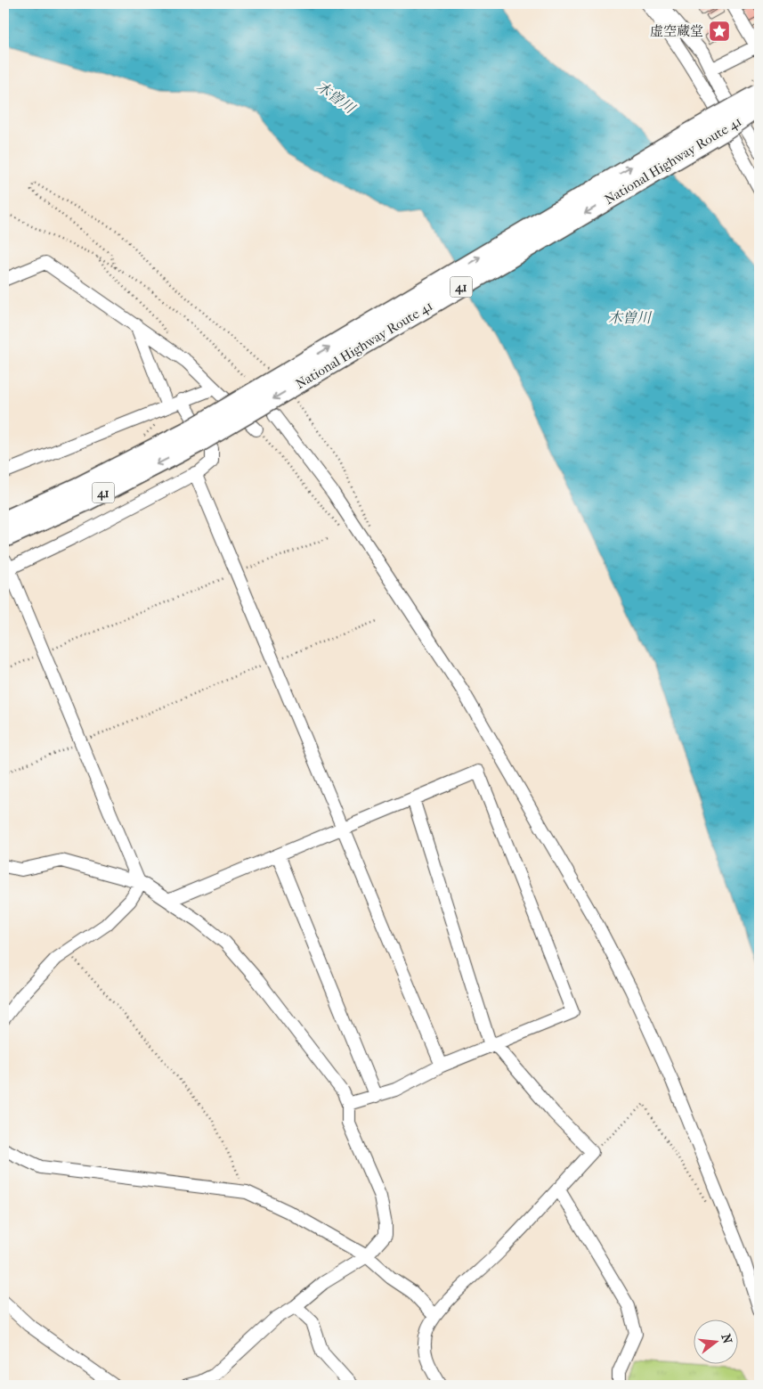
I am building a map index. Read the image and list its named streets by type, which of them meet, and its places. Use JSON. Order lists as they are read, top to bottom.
{
  "streets": {
    "highway": ["National Highway Route 41", "41"]
  },
  "water": ["木曽川"],
  "places": {
    "place": ["虚空蔵堂"]
  },
  "north": "right"
}
